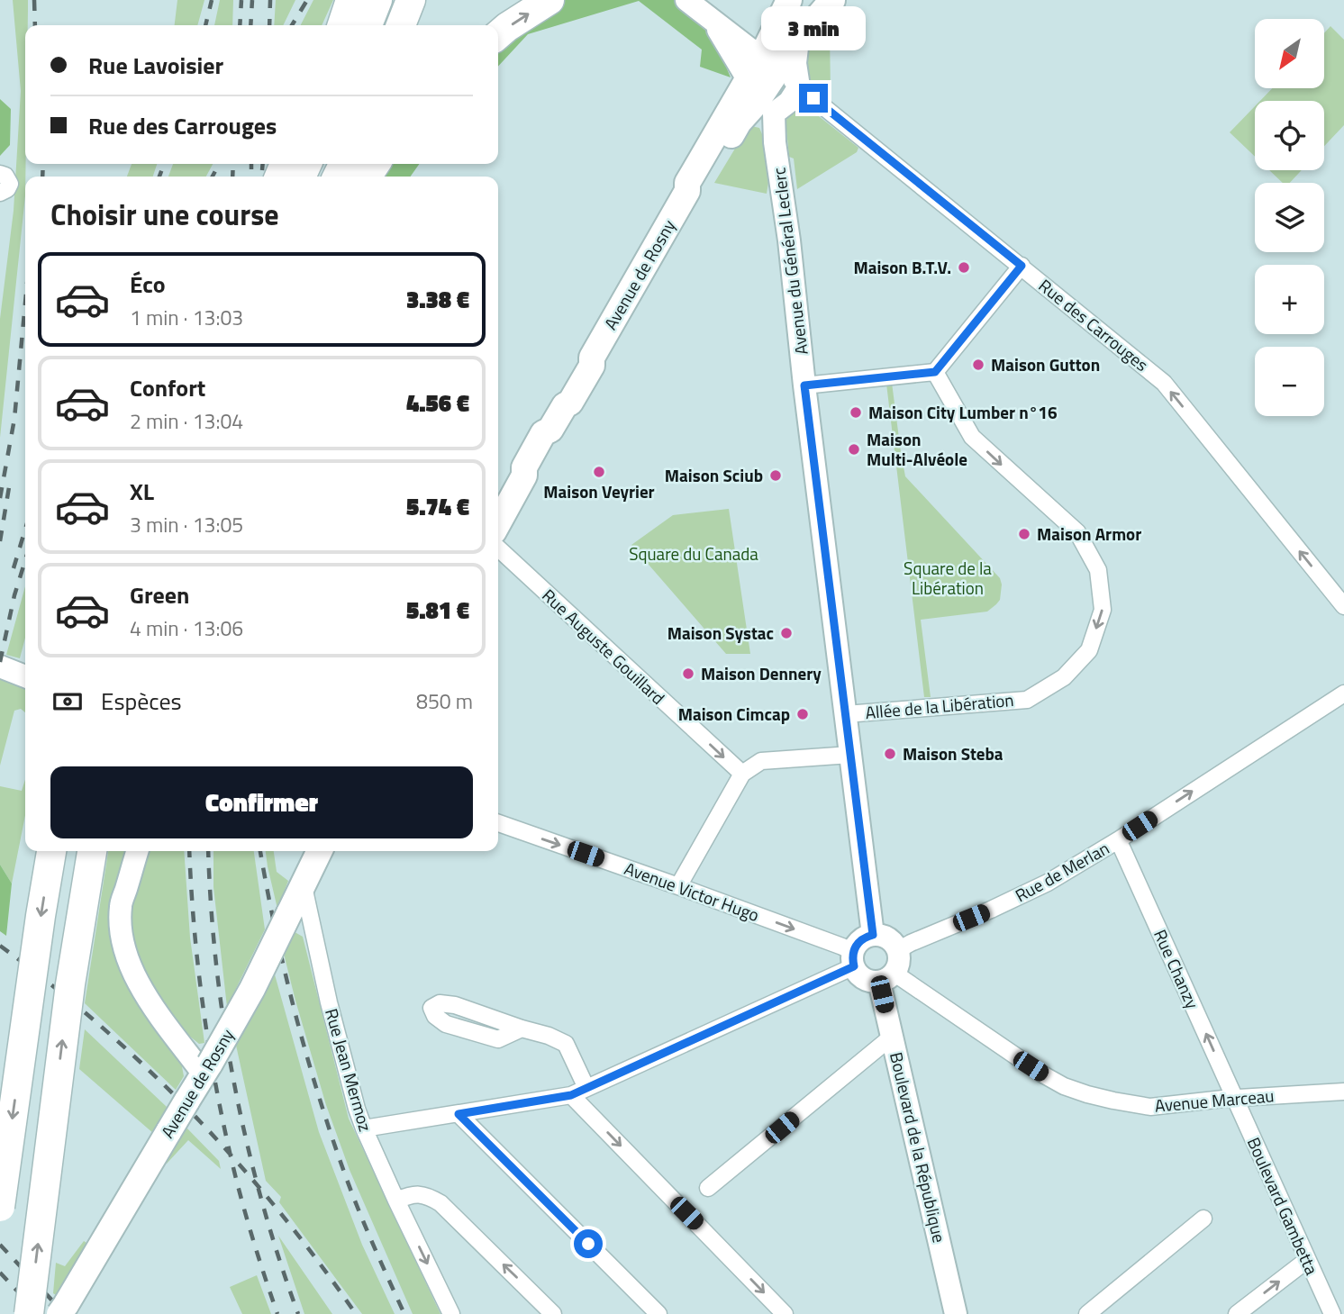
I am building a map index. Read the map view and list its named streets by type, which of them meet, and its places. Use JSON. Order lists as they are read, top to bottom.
{
  "streets": {
    "main road": ["Avenue de Rosny"],
    "street": [
      "Avenue du Général Leclerc",
      "Rue des Carrouges",
      "Rue Auguste Gouillard",
      "Allée de la Libération",
      "Rue de Merlan",
      "Avenue Victor Hugo",
      "Rue Chanzy",
      "Rue Jean Mermoz",
      "Avenue Marceau",
      "Boulevard de la République",
      "Boulevard Gambetta"
    ]
  },
  "crossings": [
    ["Avenue du Général Leclerc", "Avenue de Rosny"],
    ["Avenue du Général Leclerc", "Rue des Carrouges"],
    ["Avenue du Général Leclerc", "Allée de la Libération"],
    ["Avenue du Général Leclerc", "Rue de Merlan"],
    ["Avenue du Général Leclerc", "Avenue Victor Hugo"],
    ["Avenue du Général Leclerc", "Avenue Marceau"],
    ["Avenue du Général Leclerc", "Boulevard de la République"],
    ["Avenue de Rosny", "Rue des Carrouges"],
    ["Avenue de Rosny", "Rue Jean Mermoz"],
    ["Rue de Merlan", "Avenue Victor Hugo"],
    ["Rue de Merlan", "Rue Chanzy"],
    ["Rue de Merlan", "Avenue Marceau"],
    ["Rue de Merlan", "Boulevard de la République"],
    ["Avenue Victor Hugo", "Avenue Marceau"],
    ["Avenue Victor Hugo", "Boulevard de la République"],
    ["Rue Chanzy", "Avenue Marceau"],
    ["Rue Chanzy", "Boulevard Gambetta"],
    ["Avenue Marceau", "Boulevard de la République"],
    ["Avenue Marceau", "Boulevard Gambetta"]
  ],
  "one_way": [
    "Rue des Carrouges",
    "Rue Auguste Gouillard",
    "Rue de Merlan",
    "Avenue Victor Hugo",
    "Rue Chanzy"
  ],
  "parks": ["Square du Canada", "Square de la Libération"],
  "places": [
    "Maison B.T.V.",
    "Maison Gutton",
    "Maison City Lumber n°16",
    "Maison Multi-Alvéole",
    "Maison Veyrier",
    "Maison Sciub",
    "Maison Armor",
    "Maison Systac",
    "Maison Dennery",
    "Maison Cimcap",
    "Maison Steba"
  ],
  "north": "bottom left",
  "page": {
    "bubble": "3 min",
    "map_buttons": ["+", "−"],
    "banner": ["Rue Lavoisier", "Rue des Carrouges"],
    "heading": "Choisir une course",
    "list": [
      {
        "name": "Éco",
        "note": "1 min · 13:03",
        "value": "3.38 €"
      },
      {
        "name": "Confort",
        "note": "2 min · 13:04",
        "value": "4.56 €"
      },
      {
        "name": "XL",
        "note": "3 min · 13:05",
        "value": "5.74 €"
      },
      {
        "name": "Green",
        "note": "4 min · 13:06",
        "value": "5.81 €"
      }
    ],
    "pay": ["Espèces", "850 m"],
    "buttons": "Confirmer"
  }
}
